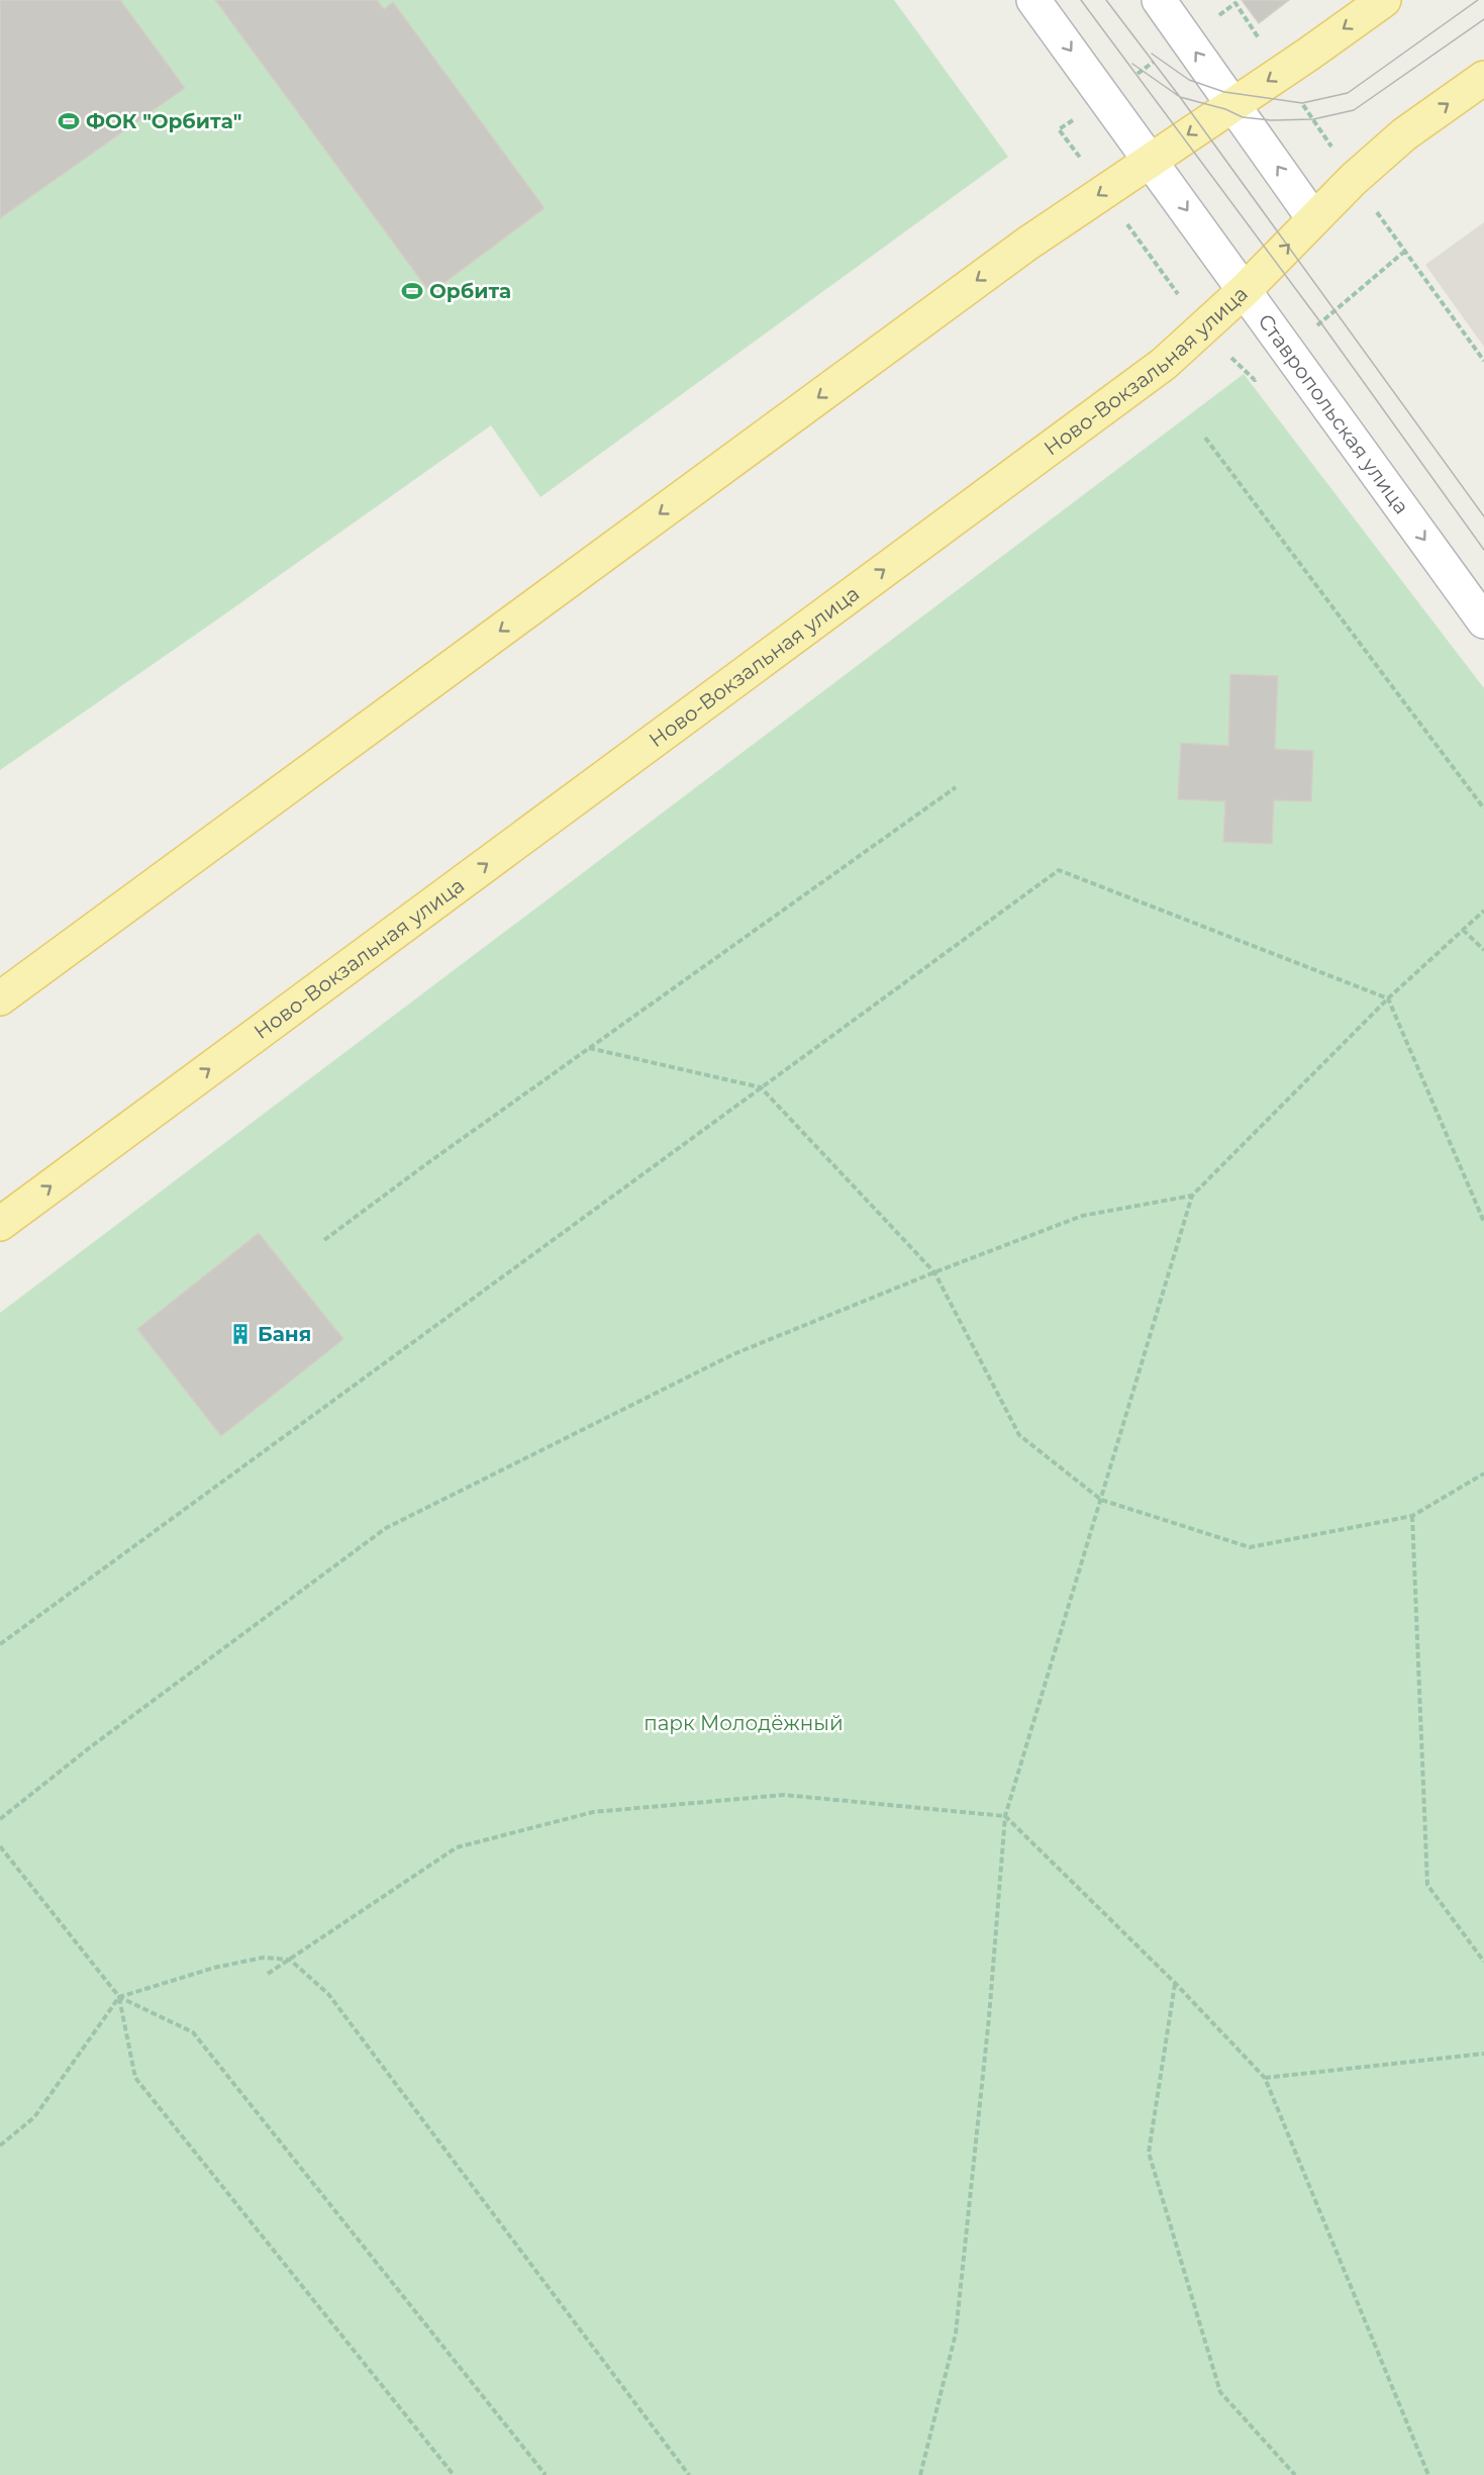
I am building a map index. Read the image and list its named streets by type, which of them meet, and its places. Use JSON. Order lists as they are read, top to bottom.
{
  "streets": {
    "main road": ["Ново-Вокзальная улица"],
    "street": ["Ставропольская улица"]
  },
  "crossings": [
    ["Ново-Вокзальная улица", "Ставропольская улица"]
  ],
  "parks": ["парк Молодёжный"],
  "places": {
    "sports": ["ФОК \"Орбита\"", "Орбита"],
    "building": ["Баня"]
  }
}
